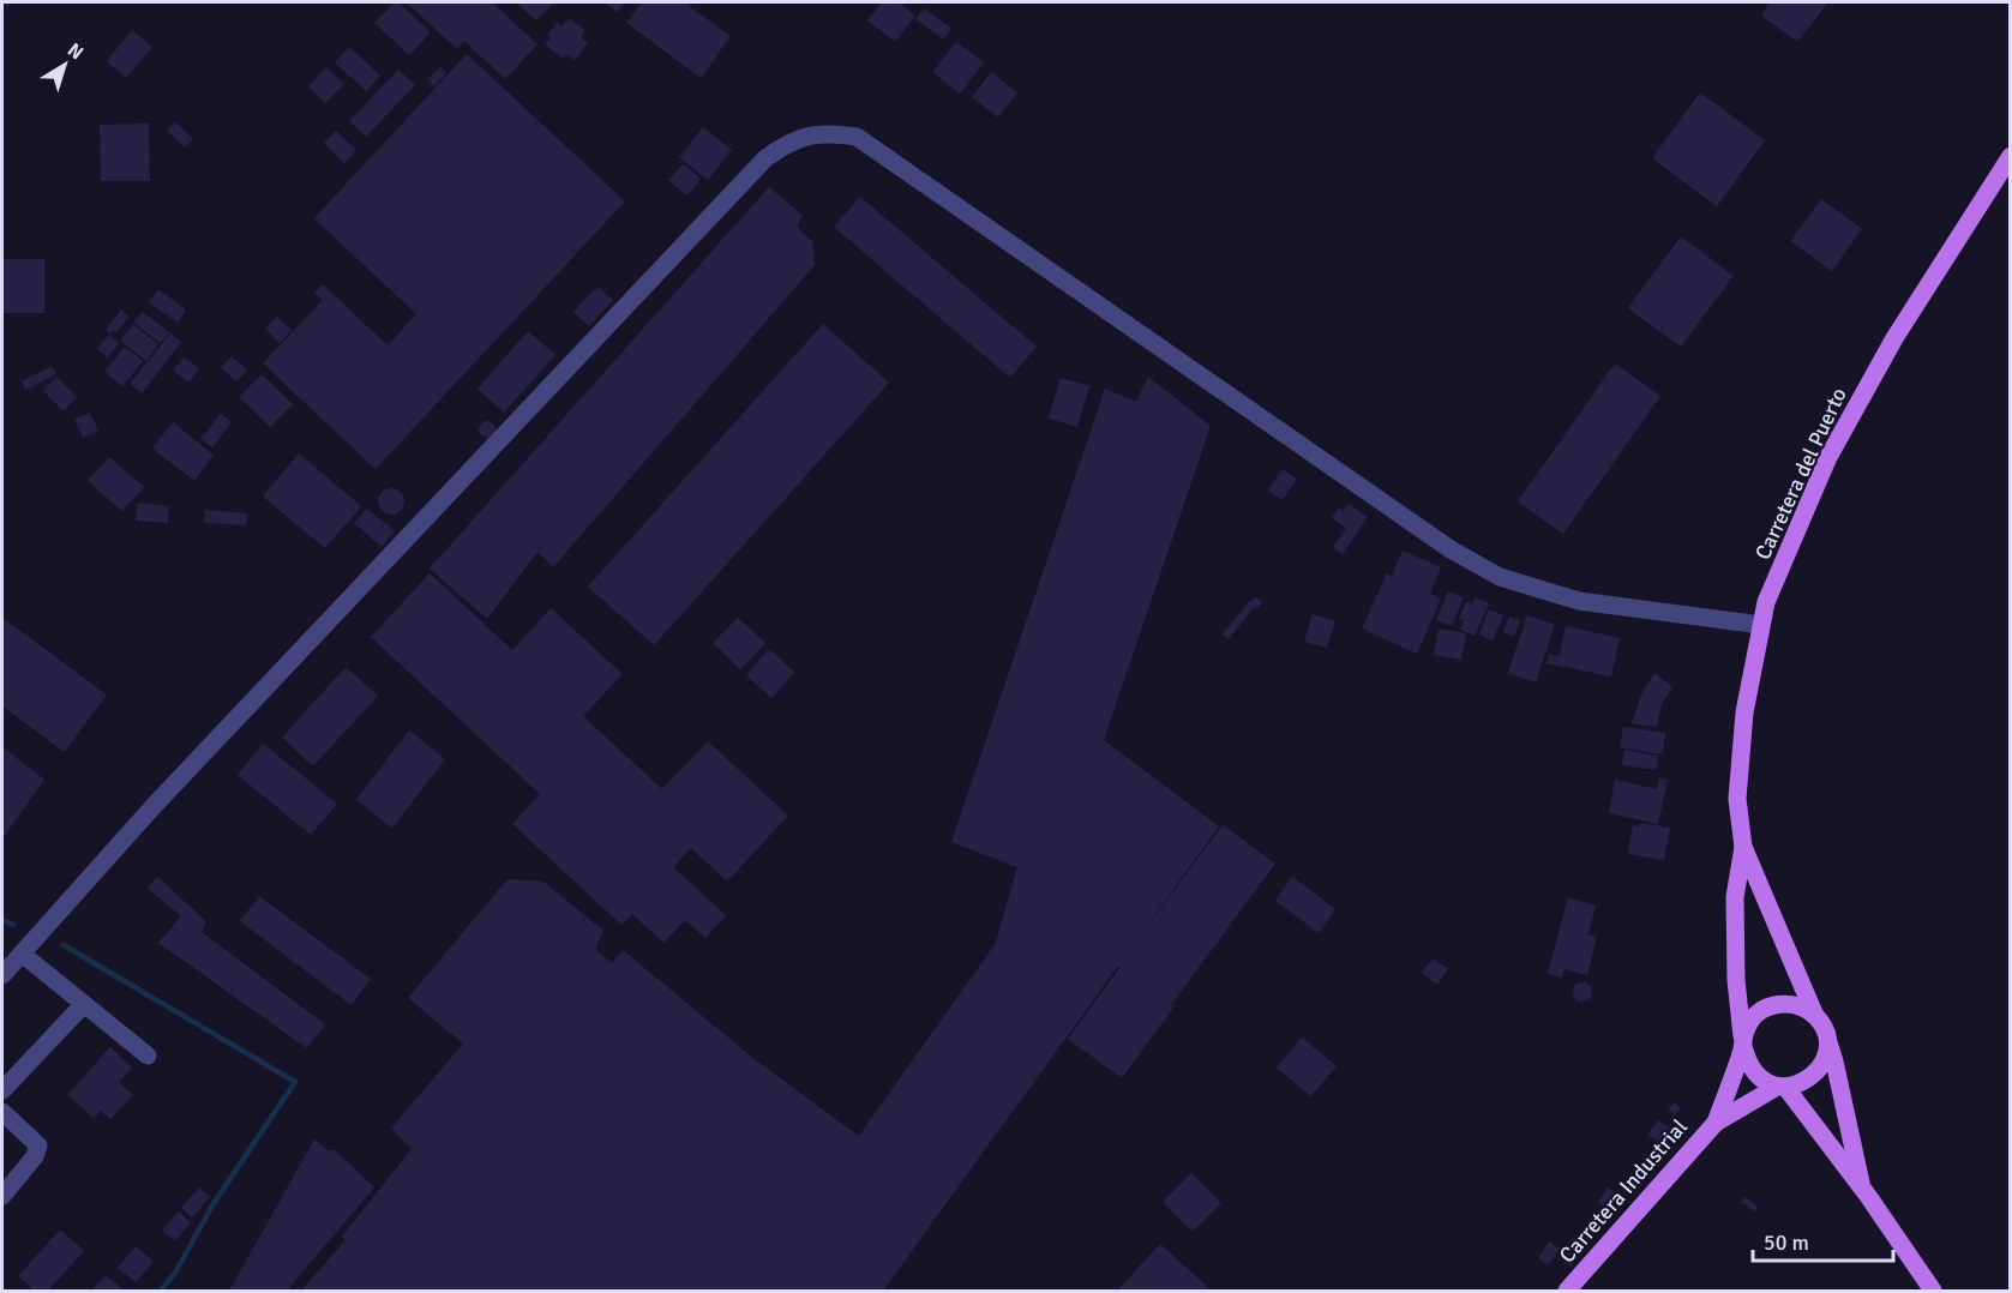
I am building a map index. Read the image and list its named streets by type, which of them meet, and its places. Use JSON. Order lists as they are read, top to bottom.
{
  "streets": {
    "main road": ["Carretera del Puerto", "Carretera Industrial"]
  },
  "crossings": [
    ["Carretera del Puerto", "Carretera Industrial"]
  ],
  "scale_bar": "50 m",
  "north": "top right"
}
